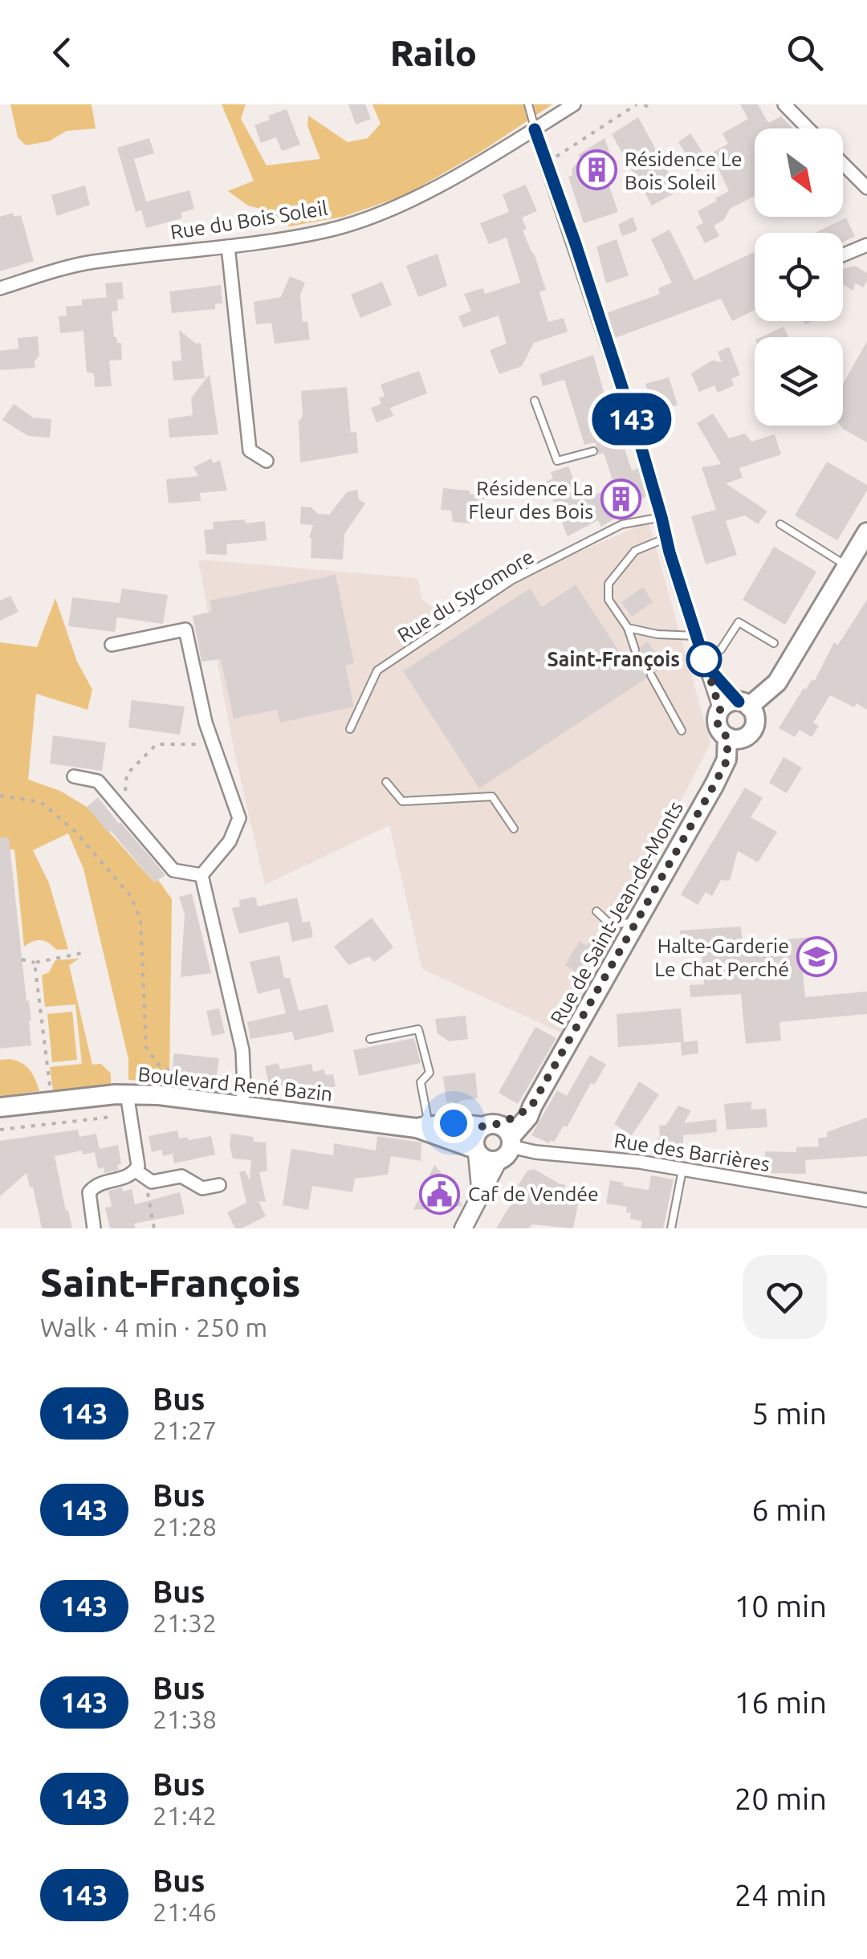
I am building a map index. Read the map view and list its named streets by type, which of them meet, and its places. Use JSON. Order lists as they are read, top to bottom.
{
  "streets": {
    "main road": ["Rue de Saint-Jean-de-Monts", "Boulevard René Bazin"],
    "street": ["Rue du Bois Soleil", "Rue des Barrières"],
    "lane": ["Rue du Sycomore"]
  },
  "crossings": [
    ["Rue de Saint-Jean-de-Monts", "Boulevard René Bazin"],
    ["Rue de Saint-Jean-de-Monts", "Rue des Barrières"],
    ["Boulevard René Bazin", "Rue des Barrières"]
  ],
  "places": {
    "building": ["Résidence Le Bois Soleil", "Résidence La Fleur des Bois"],
    "other": ["Saint-François"],
    "school or university": ["Halte-Garderie Le Chat Perché"],
    "public building": ["Caf de Vendée"]
  },
  "lines": ["bus line 143"],
  "north": "bottom right",
  "page": {
    "header": "Railo",
    "on_map": "143",
    "heading": ["Saint-François", "Walk · 4 min · 250 m"],
    "list": [
      {
        "mark": "143",
        "name": "Bus",
        "note": "21:27",
        "value": "5 min"
      },
      {
        "mark": "143",
        "name": "Bus",
        "note": "21:28",
        "value": "6 min"
      },
      {
        "mark": "143",
        "name": "Bus",
        "note": "21:32",
        "value": "10 min"
      },
      {
        "mark": "143",
        "name": "Bus",
        "note": "21:38",
        "value": "16 min"
      },
      {
        "mark": "143",
        "name": "Bus",
        "note": "21:42",
        "value": "20 min"
      },
      {
        "mark": "143",
        "name": "Bus",
        "note": "21:46",
        "value": "24 min"
      }
    ]
  }
}
